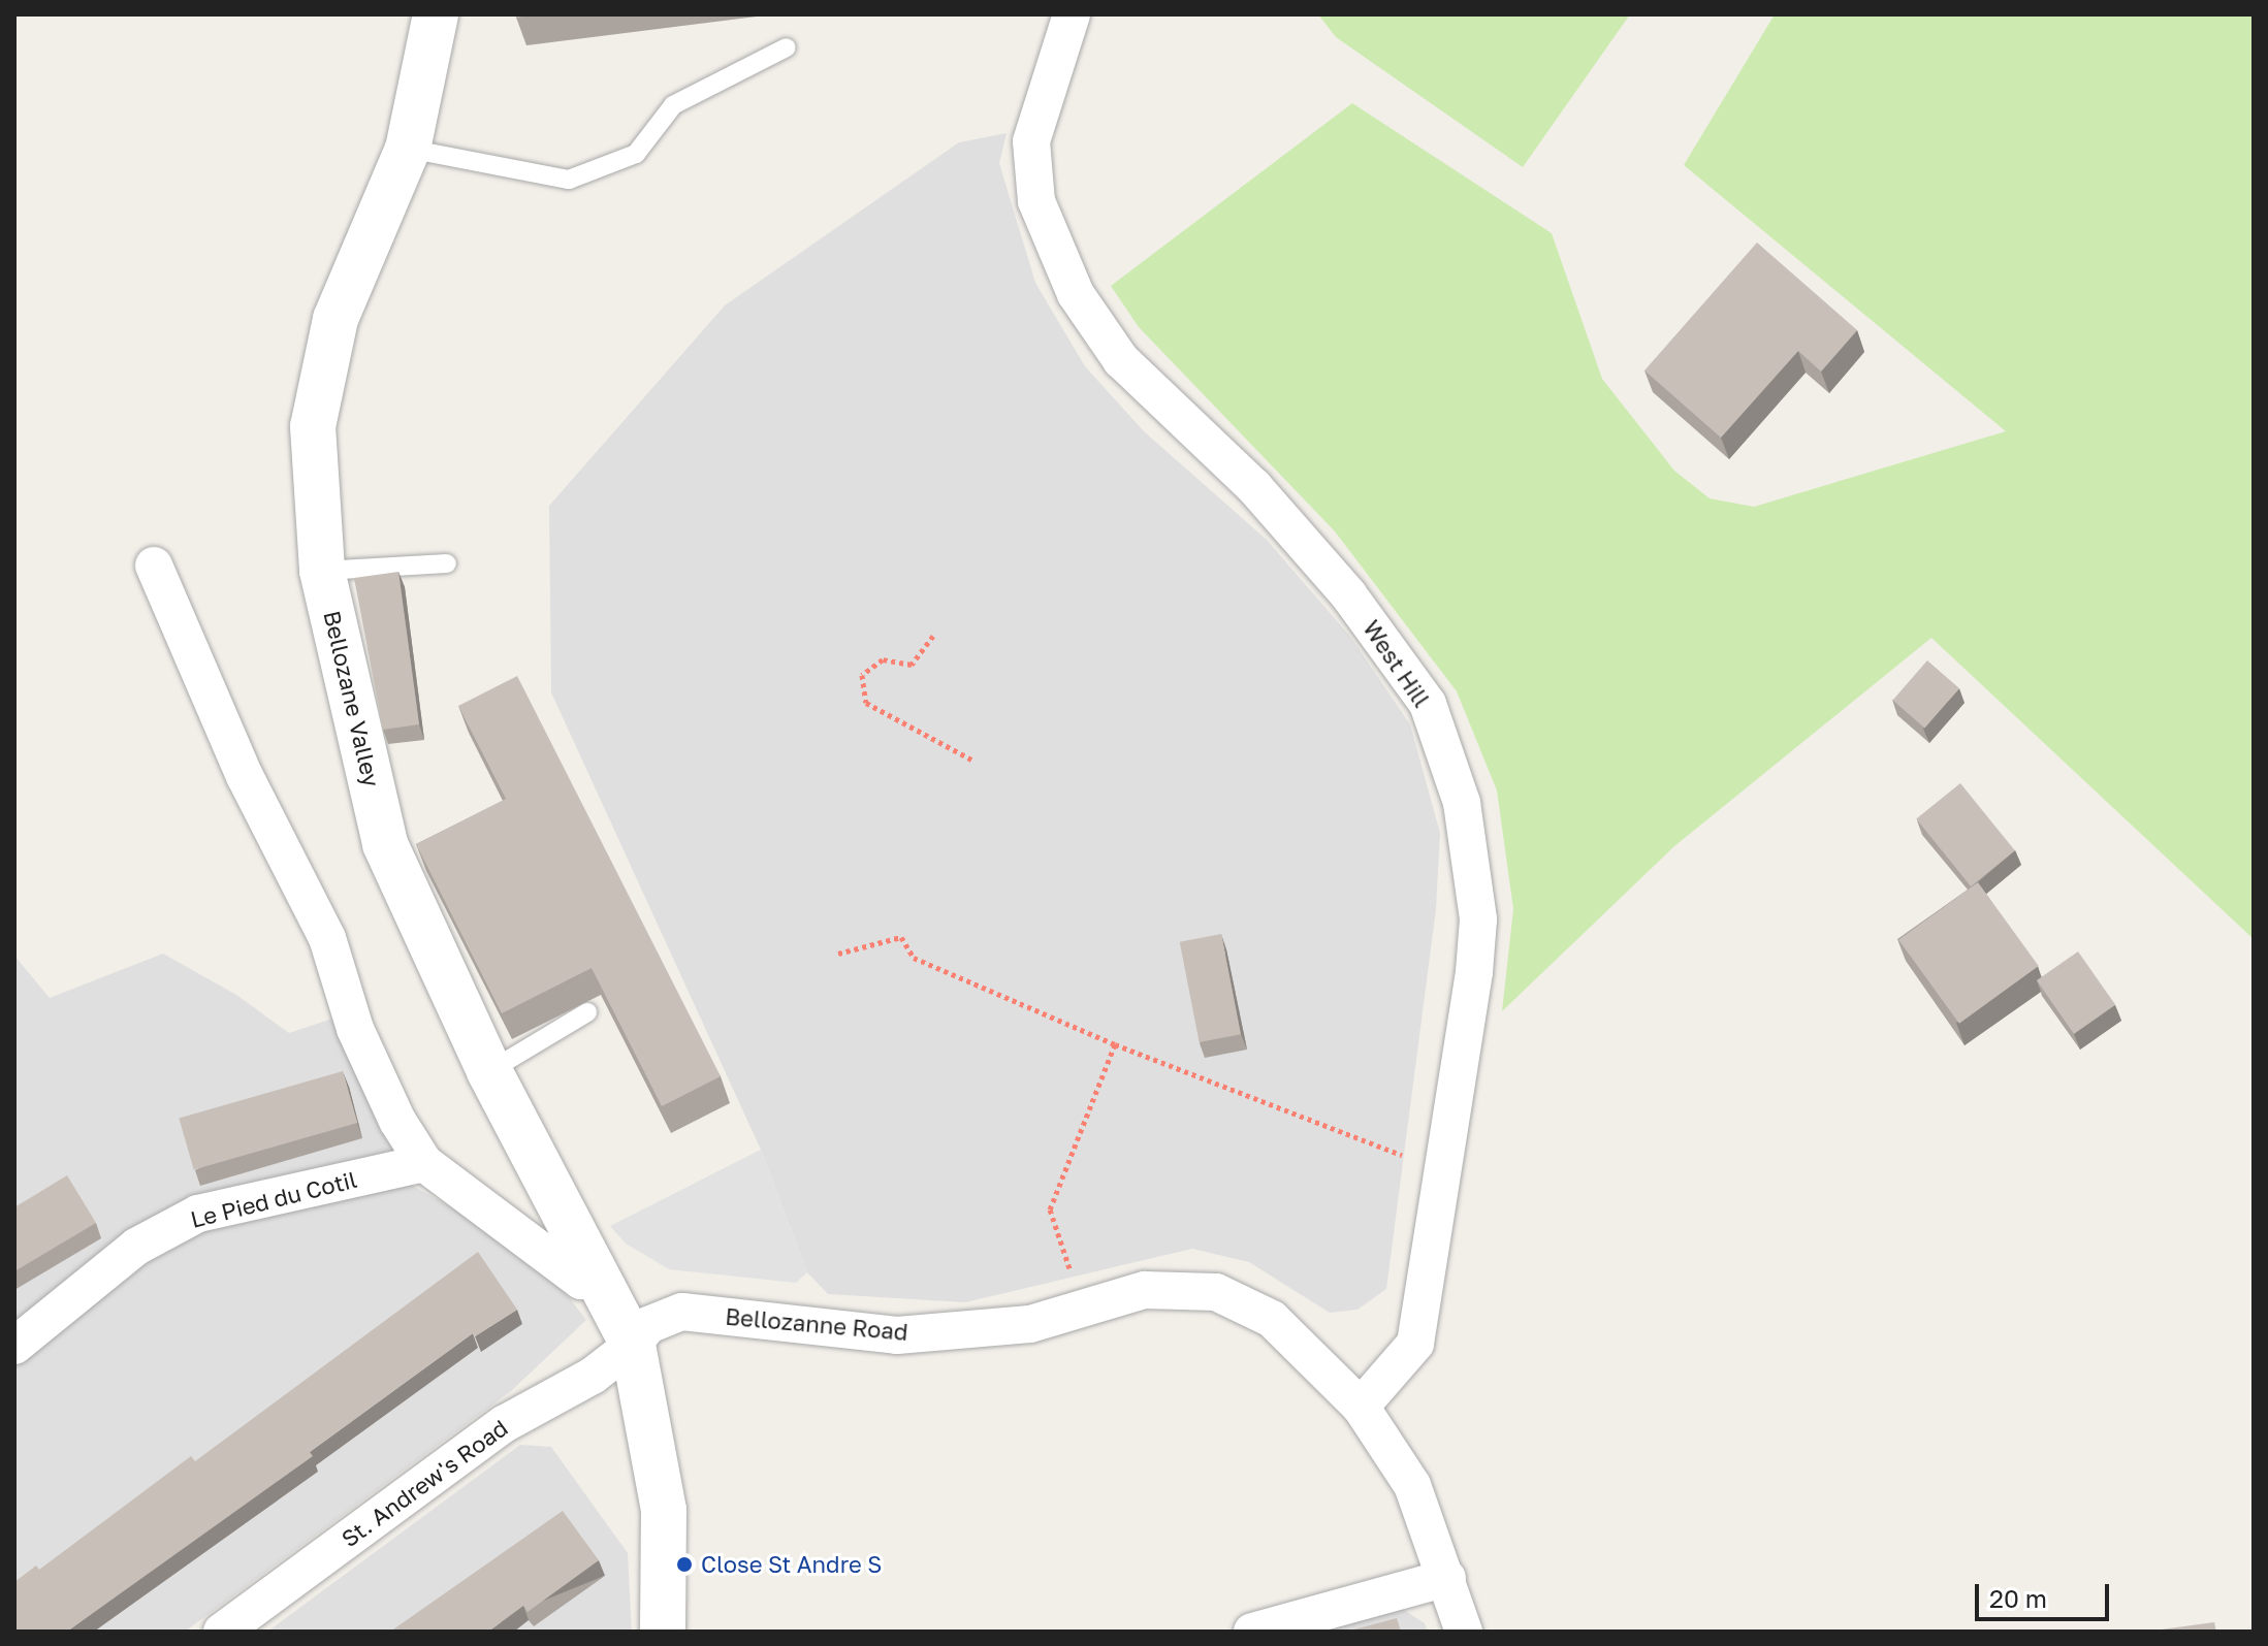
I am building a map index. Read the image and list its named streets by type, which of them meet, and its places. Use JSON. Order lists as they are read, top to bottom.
{
  "streets": {
    "street": [
      "West Hill",
      "Bellozane Valley",
      "Le Pied du Cotil",
      "Bellozanne Road",
      "St. Andrew's Road"
    ]
  },
  "crossings": [
    ["West Hill", "Bellozanne Road"],
    ["Bellozane Valley", "Bellozanne Road"],
    ["Bellozane Valley", "St. Andrew's Road"],
    ["Bellozanne Road", "St. Andrew's Road"]
  ],
  "places": ["Close St Andre S"],
  "scale_bar": "20 m"
}
